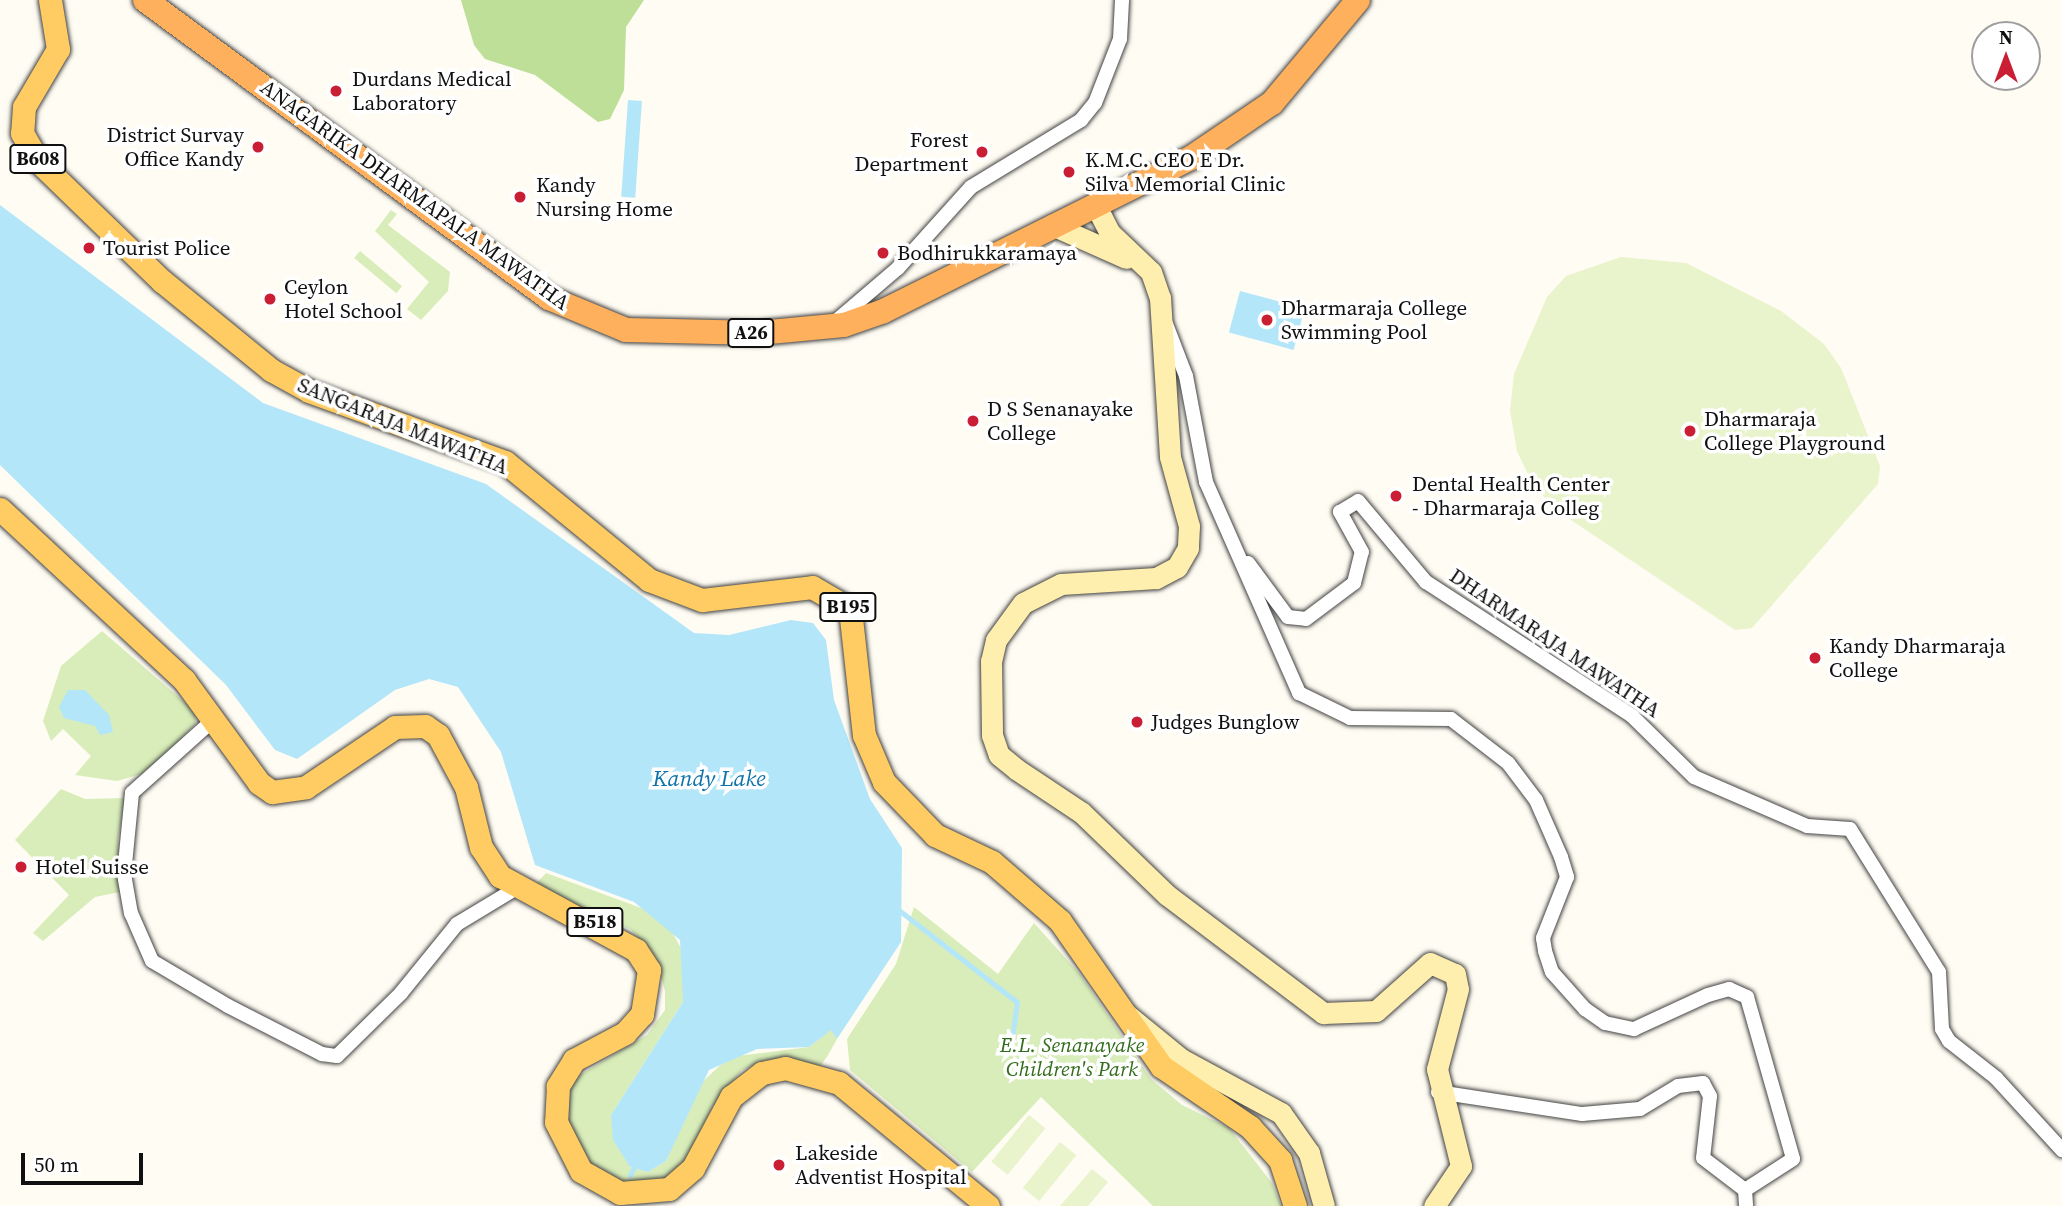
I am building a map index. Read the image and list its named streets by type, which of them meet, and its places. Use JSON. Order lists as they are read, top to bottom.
{
  "streets": {
    "highway": ["ANAGARIKA DHARMAPALA MAWATHA", "A26"],
    "main road": [
      "B608",
      "SANGARAJA MAWATHA",
      "B195",
      "B518"
    ],
    "street": ["DHARMARAJA MAWATHA"]
  },
  "crossings": [
    ["B608", "SANGARAJA MAWATHA"]
  ],
  "water": ["Kandy Lake"],
  "parks": ["E.L. Senanayake Children's Park"],
  "places": [
    "Durdans Medical Laboratory",
    "District Survay Office Kandy",
    "Forest Department",
    "K.M.C. CEO E Dr. Silva Memorial Clinic",
    "Kandy Nursing Home",
    "Tourist Police",
    "Bodhirukkaramaya",
    "Ceylon Hotel School",
    "Dharmaraja College Swimming Pool",
    "D S Senanayake College",
    "Dharmaraja College Playground",
    "Dental Health Center - Dharmaraja Colleg",
    "Kandy Dharmaraja College",
    "Judges Bunglow",
    "Hotel Suisse",
    "Lakeside Adventist Hospital"
  ],
  "scale_bar": "50 m",
  "north": "top"
}
